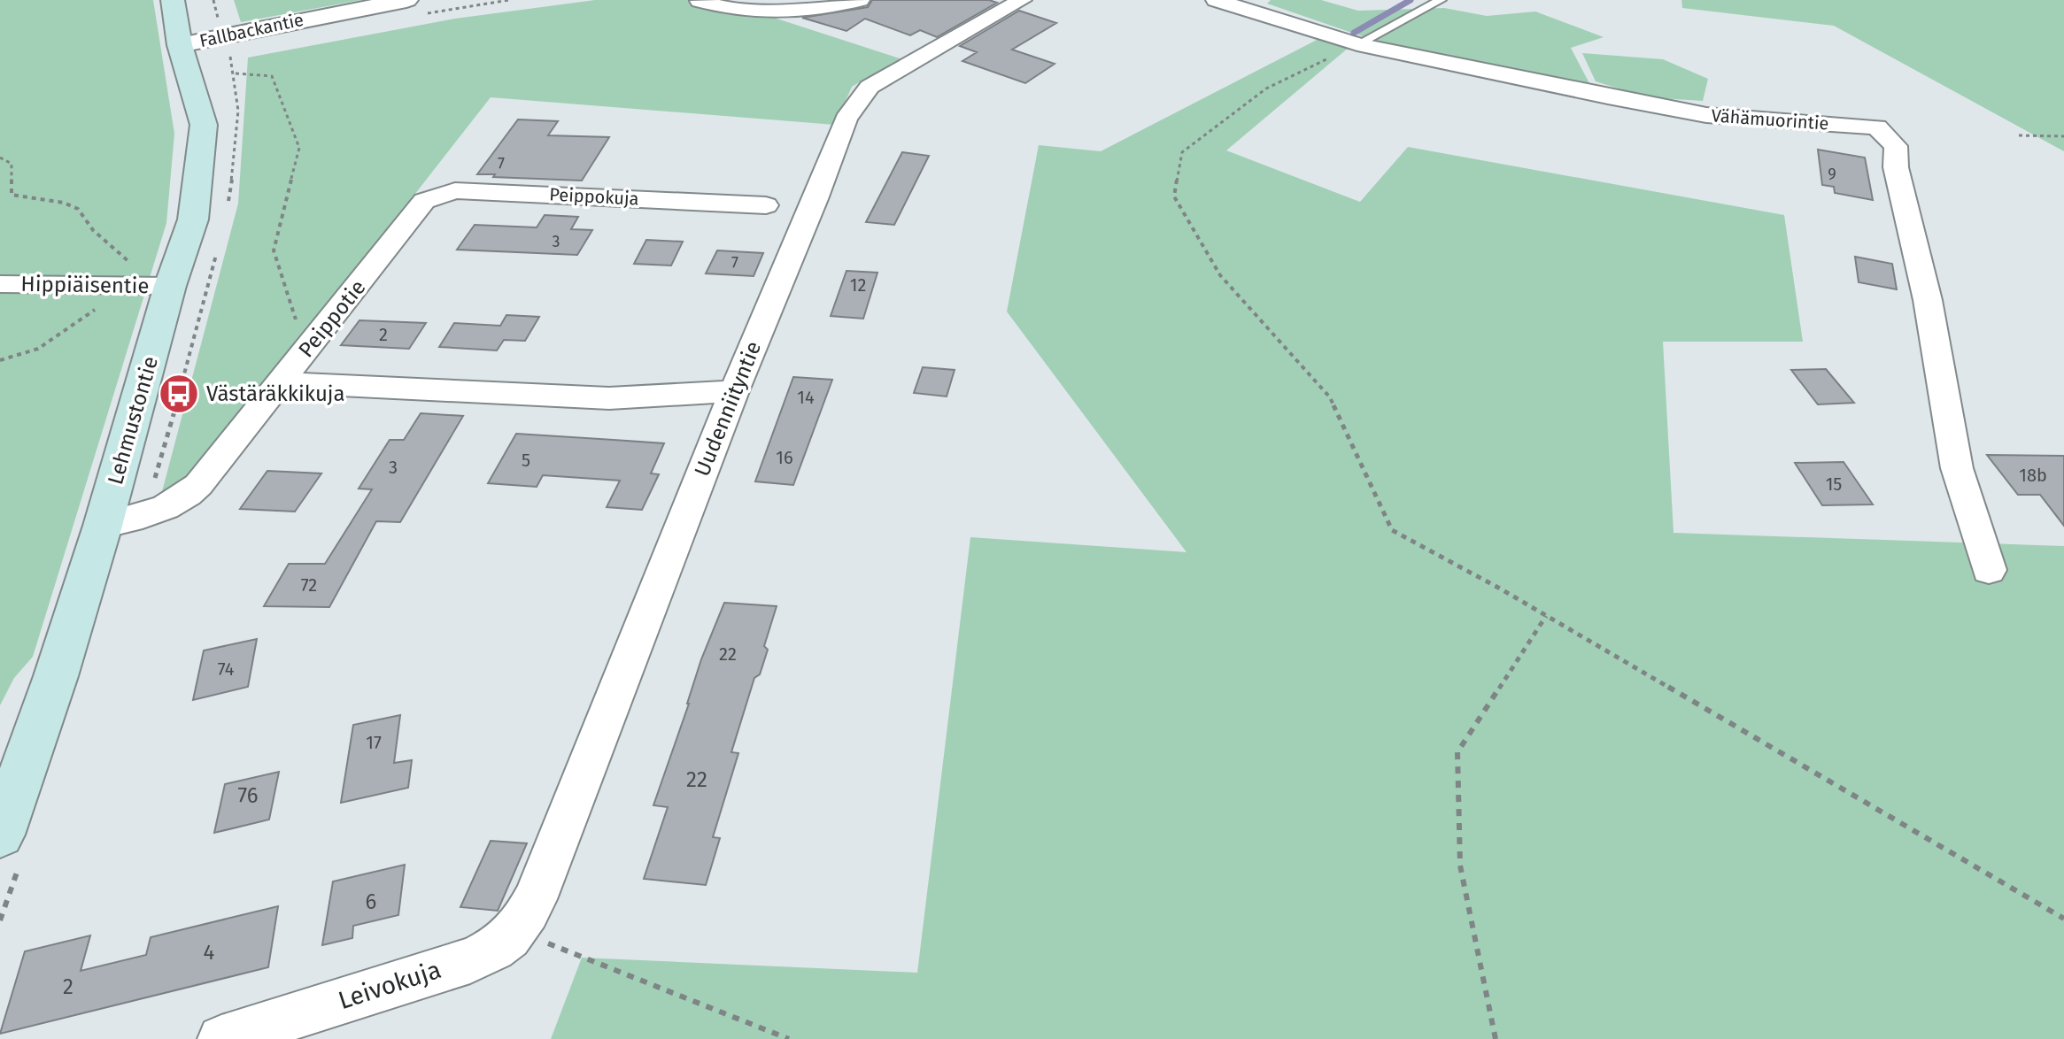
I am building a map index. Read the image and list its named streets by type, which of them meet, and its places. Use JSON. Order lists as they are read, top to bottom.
{
  "streets": {
    "main road": ["Lehmustontie"],
    "street": [
      "Fallbackantie",
      "Vähämuorintie",
      "Peippokuja",
      "Hippiäisentie",
      "Peippotie",
      "Uudenniityntie",
      "Leivokuja"
    ]
  },
  "crossings": [
    ["Fallbackantie", "Lehmustontie"],
    ["Peippokuja", "Peippotie"],
    ["Hippiäisentie", "Lehmustontie"],
    ["Peippotie", "Lehmustontie"],
    ["Uudenniityntie", "Leivokuja"]
  ],
  "places": {
    "bus stop": ["Västäräkkikuja"]
  },
  "house_numbers": [
    "7",
    "9",
    "3",
    "7",
    "12",
    "2",
    "14",
    "16",
    "5",
    "3",
    "18b",
    "15",
    "72",
    "22",
    "74",
    "17",
    "22",
    "76",
    "6",
    "4",
    "2"
  ]
}
